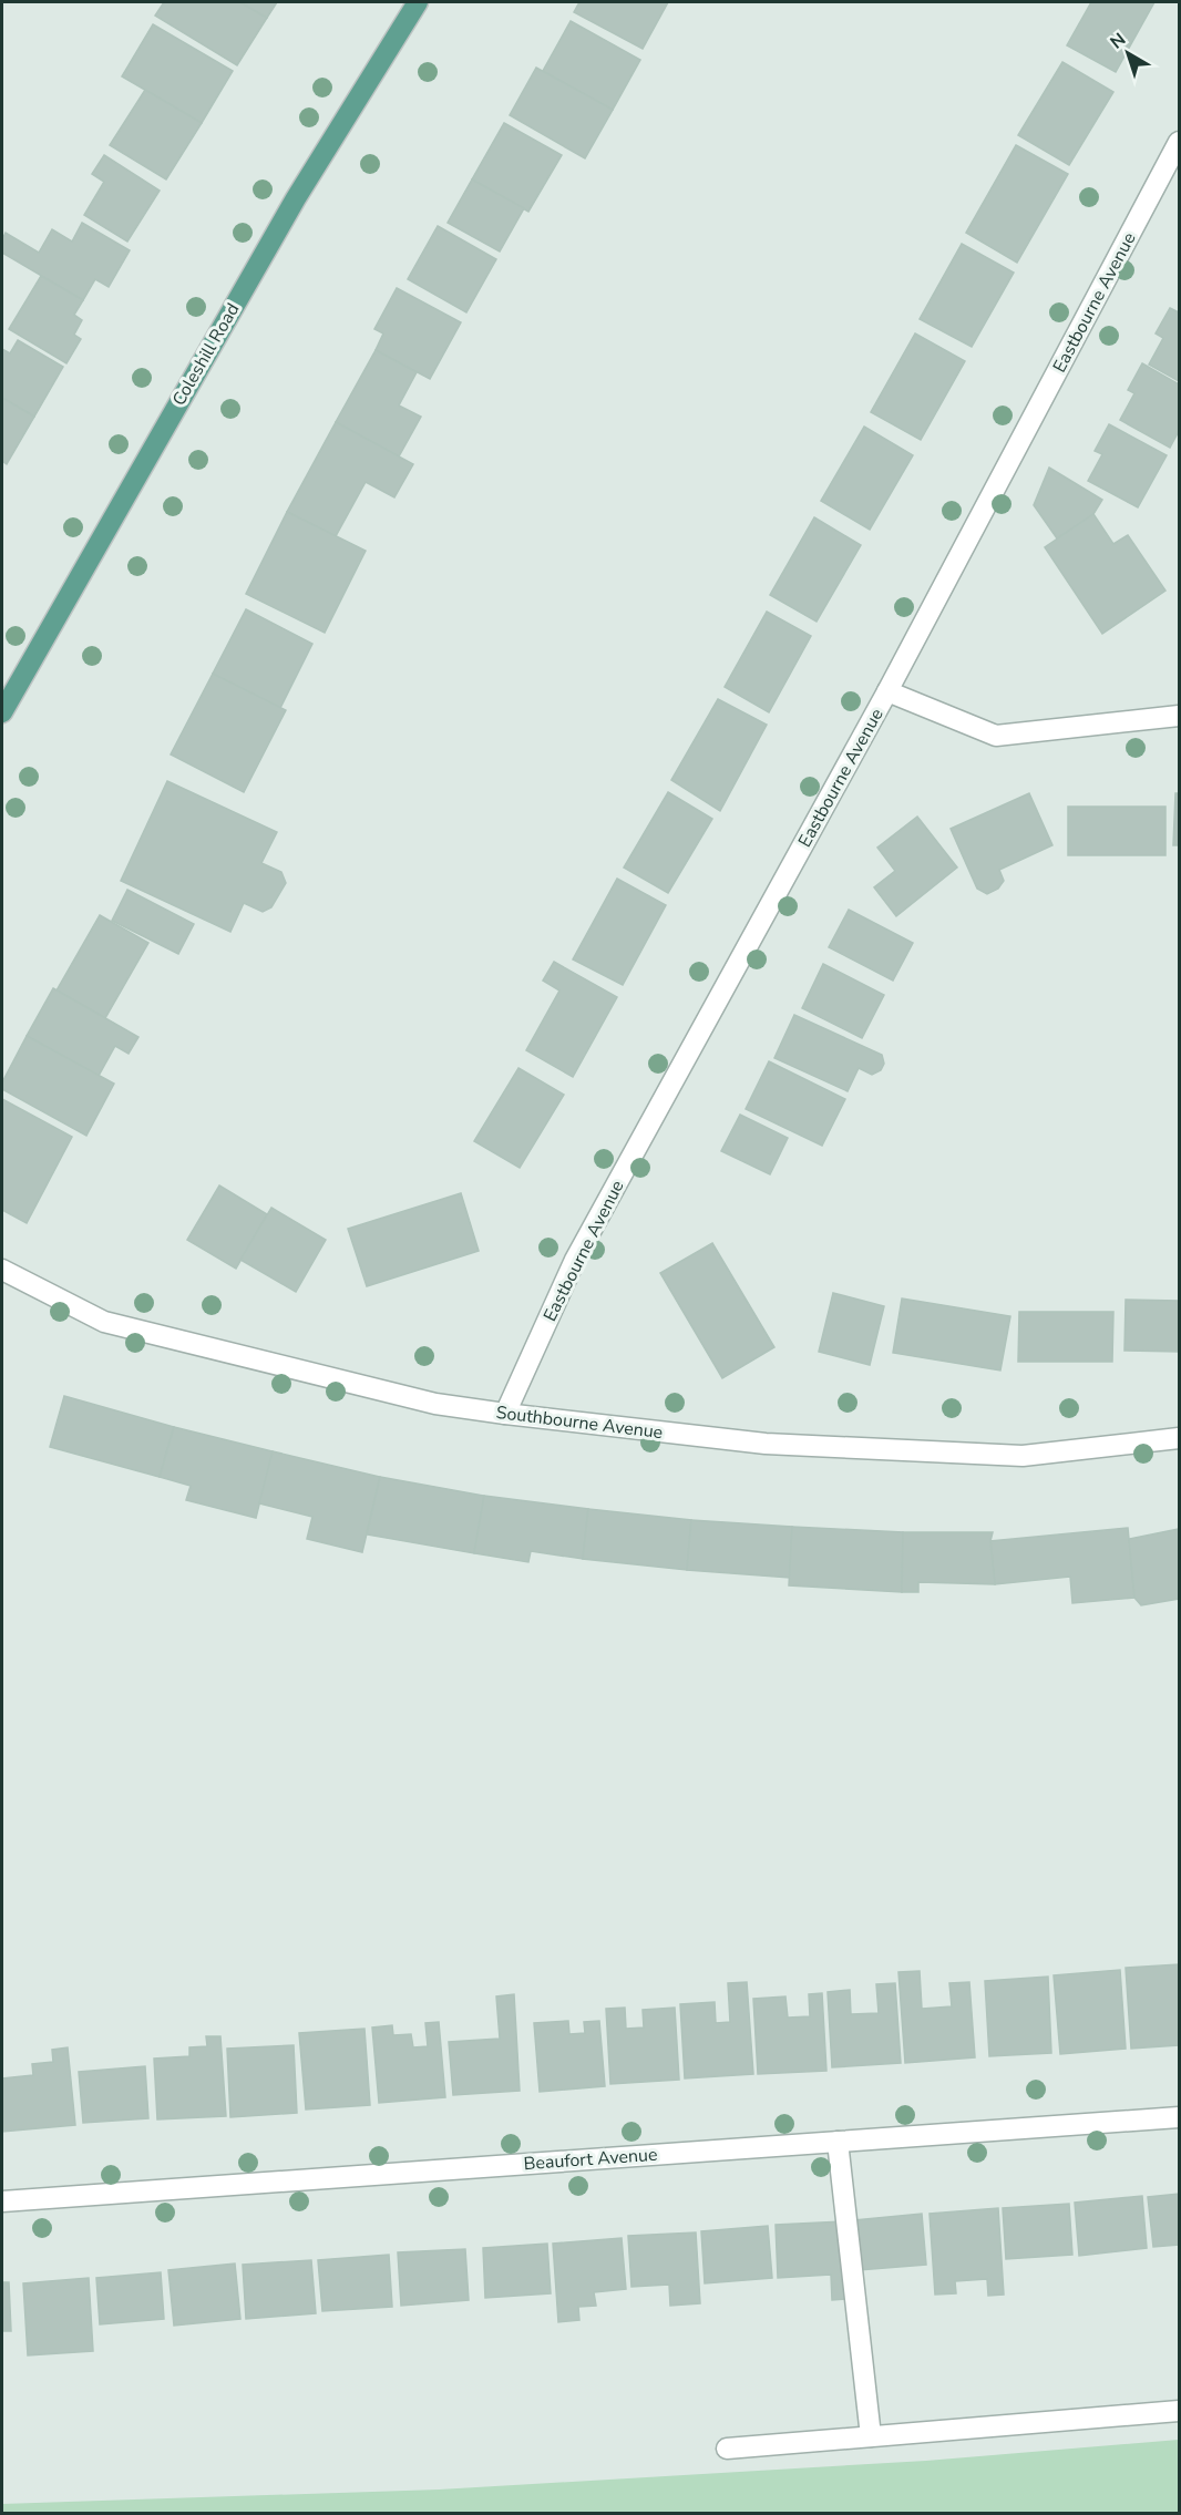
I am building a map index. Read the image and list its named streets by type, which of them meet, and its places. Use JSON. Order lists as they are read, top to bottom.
{
  "streets": {
    "main road": ["Coleshill Road"],
    "street": ["Eastbourne Avenue", "Southbourne Avenue", "Beaufort Avenue"]
  },
  "crossings": [
    ["Eastbourne Avenue", "Southbourne Avenue"]
  ],
  "north": "top left"
}
